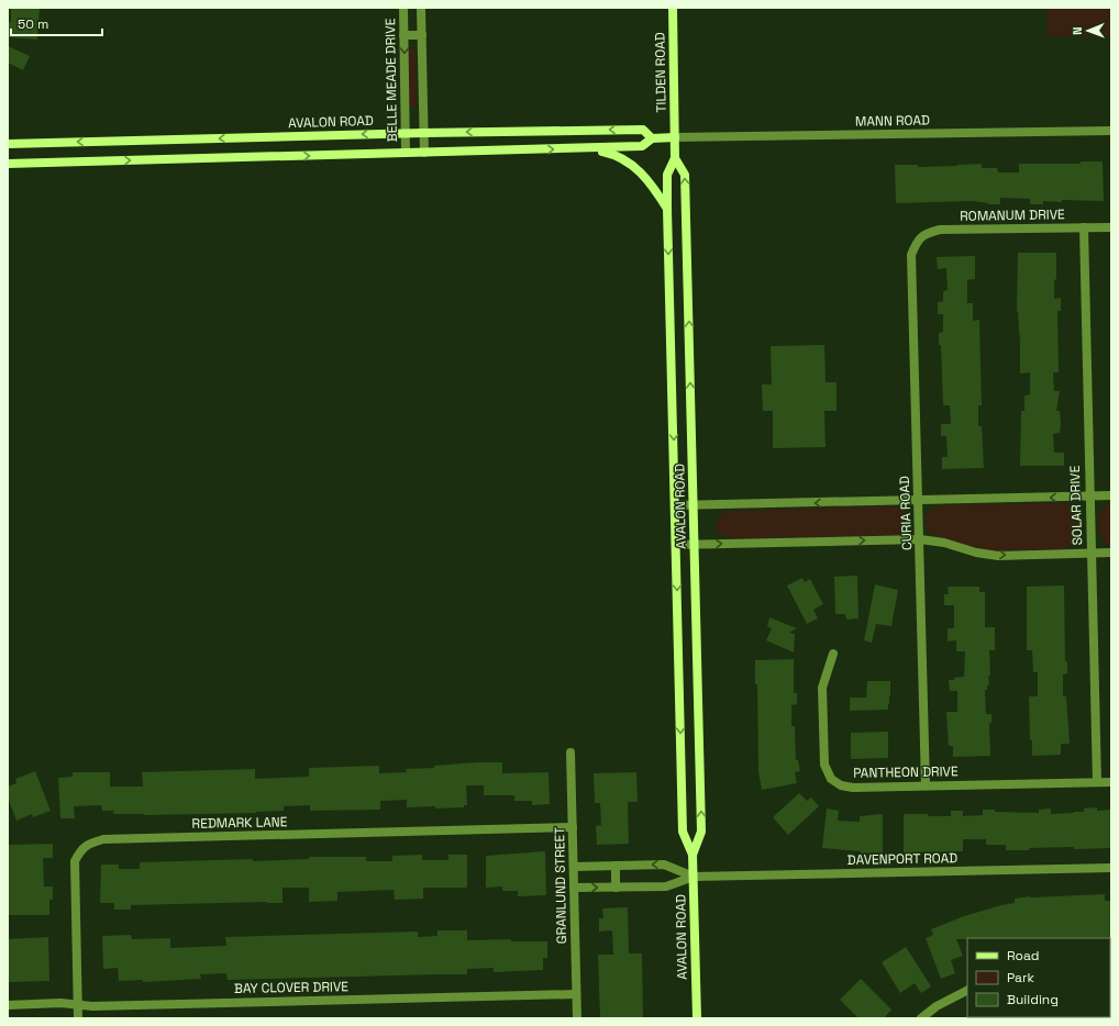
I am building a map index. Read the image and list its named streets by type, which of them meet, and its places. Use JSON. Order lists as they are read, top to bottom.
{
  "streets": {
    "main road": ["TILDEN ROAD", "AVALON ROAD"],
    "street": [
      "BELLE MEADE DRIVE",
      "MANN ROAD",
      "ROMANUM DRIVE",
      "SOLAR DRIVE",
      "CURIA ROAD",
      "PANTHEON DRIVE",
      "REDMARK LANE",
      "DAVENPORT ROAD",
      "GRANLUND STREET",
      "BAY CLOVER DRIVE"
    ]
  },
  "crossings": [
    ["TILDEN ROAD", "MANN ROAD"],
    ["TILDEN ROAD", "AVALON ROAD"],
    ["BELLE MEADE DRIVE", "AVALON ROAD"],
    ["MANN ROAD", "AVALON ROAD"],
    ["AVALON ROAD", "DAVENPORT ROAD"],
    ["ROMANUM DRIVE", "SOLAR DRIVE"],
    ["ROMANUM DRIVE", "CURIA ROAD"],
    ["SOLAR DRIVE", "PANTHEON DRIVE"],
    ["CURIA ROAD", "PANTHEON DRIVE"],
    ["REDMARK LANE", "GRANLUND STREET"],
    ["REDMARK LANE", "BAY CLOVER DRIVE"],
    ["GRANLUND STREET", "BAY CLOVER DRIVE"]
  ],
  "legend": ["Road", "Park", "Building"],
  "scale_bar": "50 m",
  "north": "left"
}
